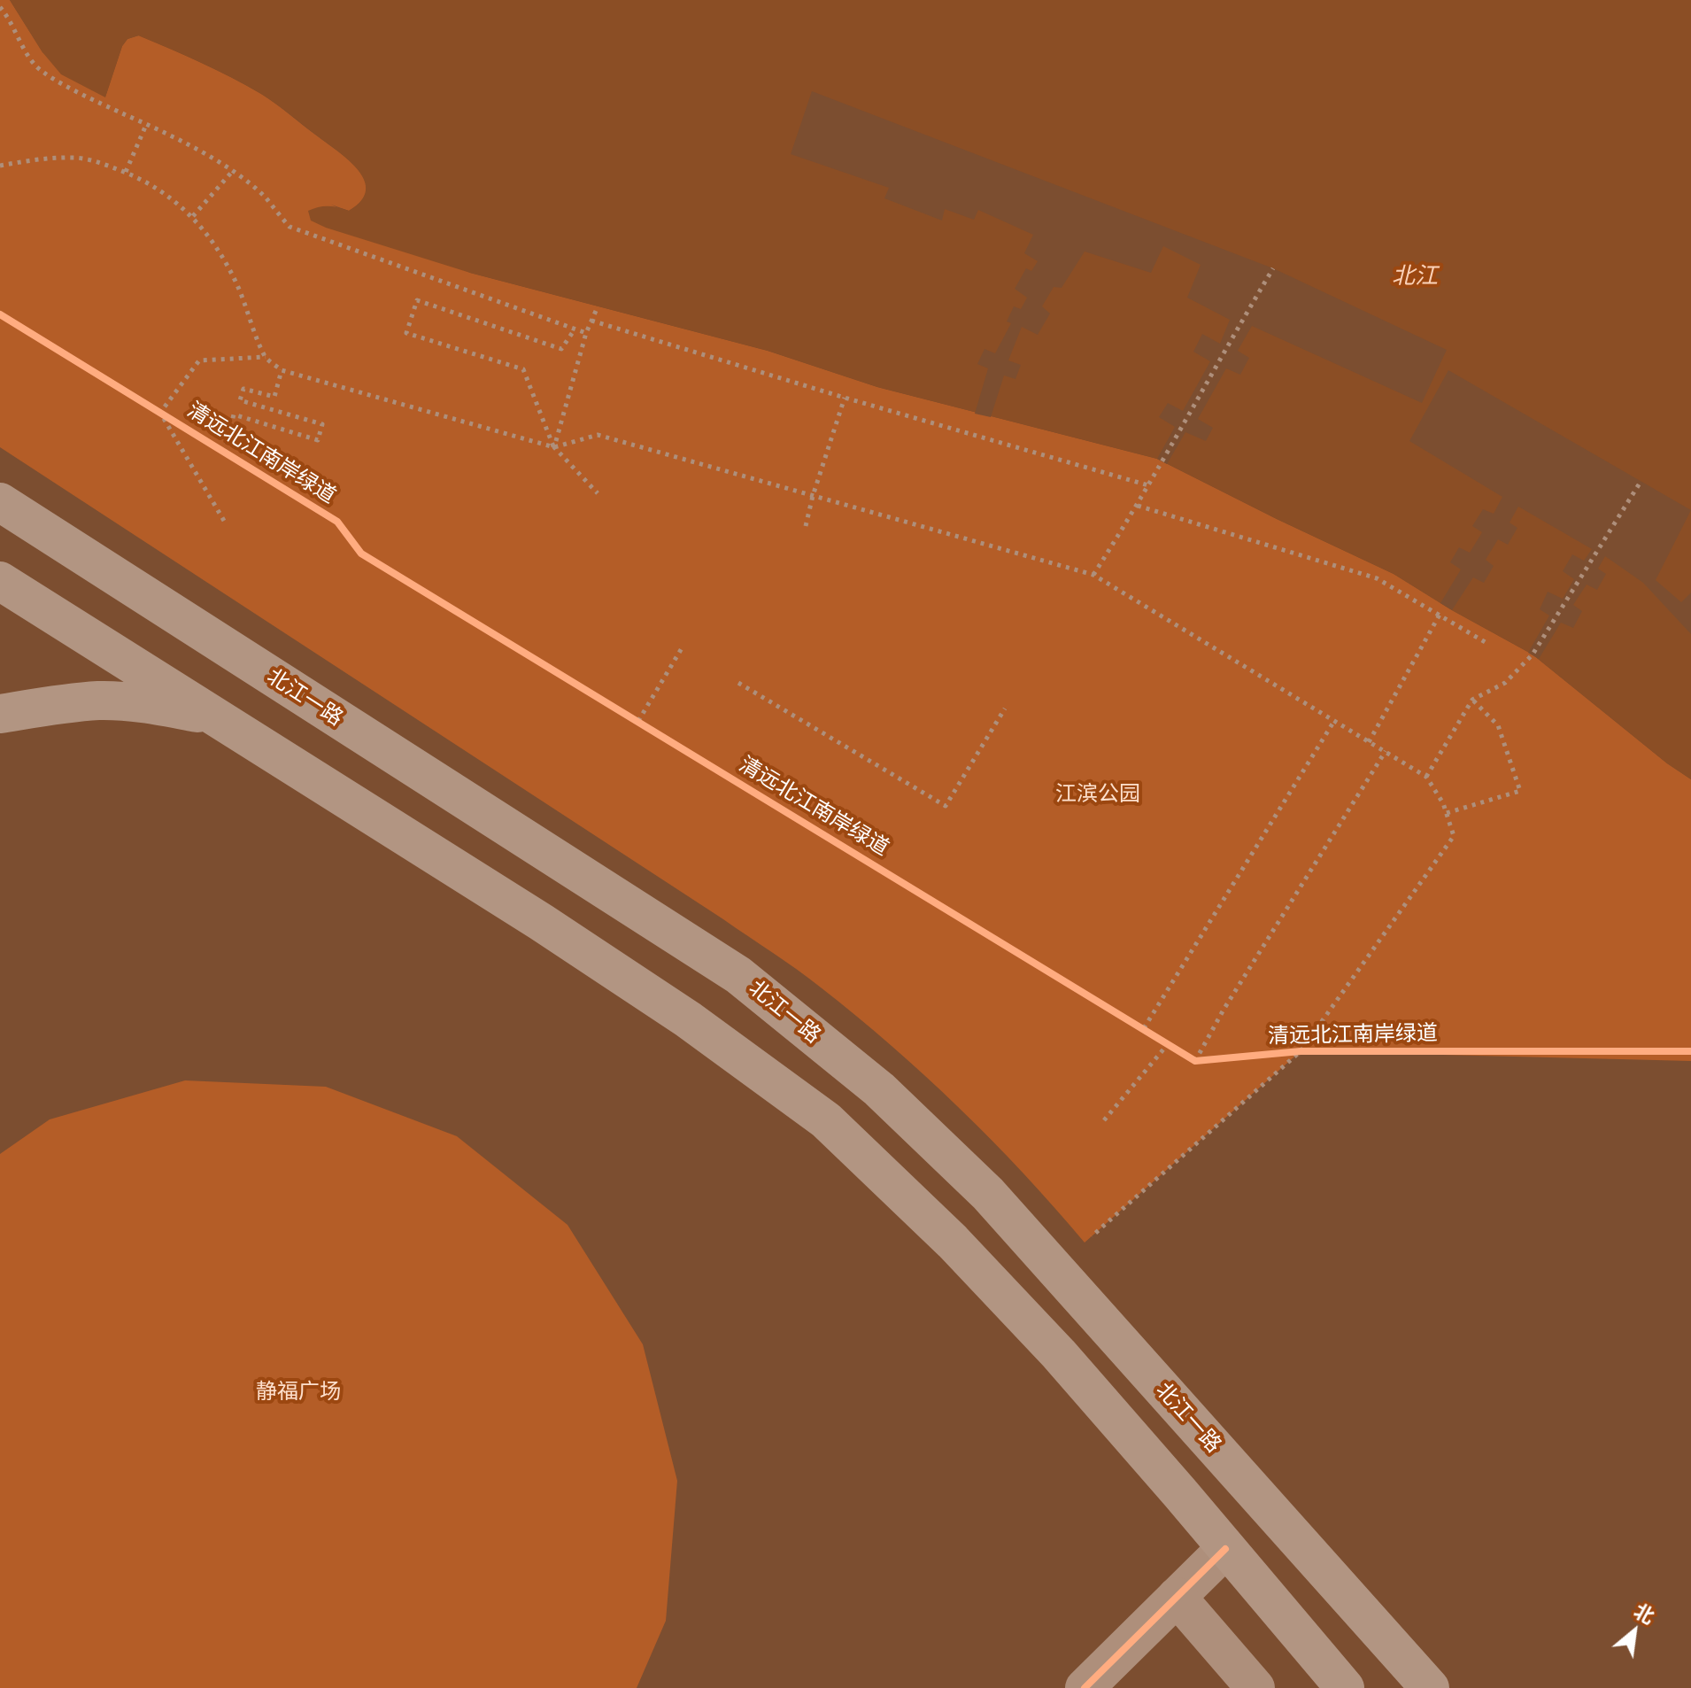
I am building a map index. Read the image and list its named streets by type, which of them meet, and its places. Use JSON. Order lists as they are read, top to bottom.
{
  "streets": {
    "main road": ["北江一路"],
    "cycle path": ["清远北江南岸绿道"]
  },
  "water": ["北江"],
  "parks": ["江滨公园", "静福广场"],
  "north": "top right"
}
